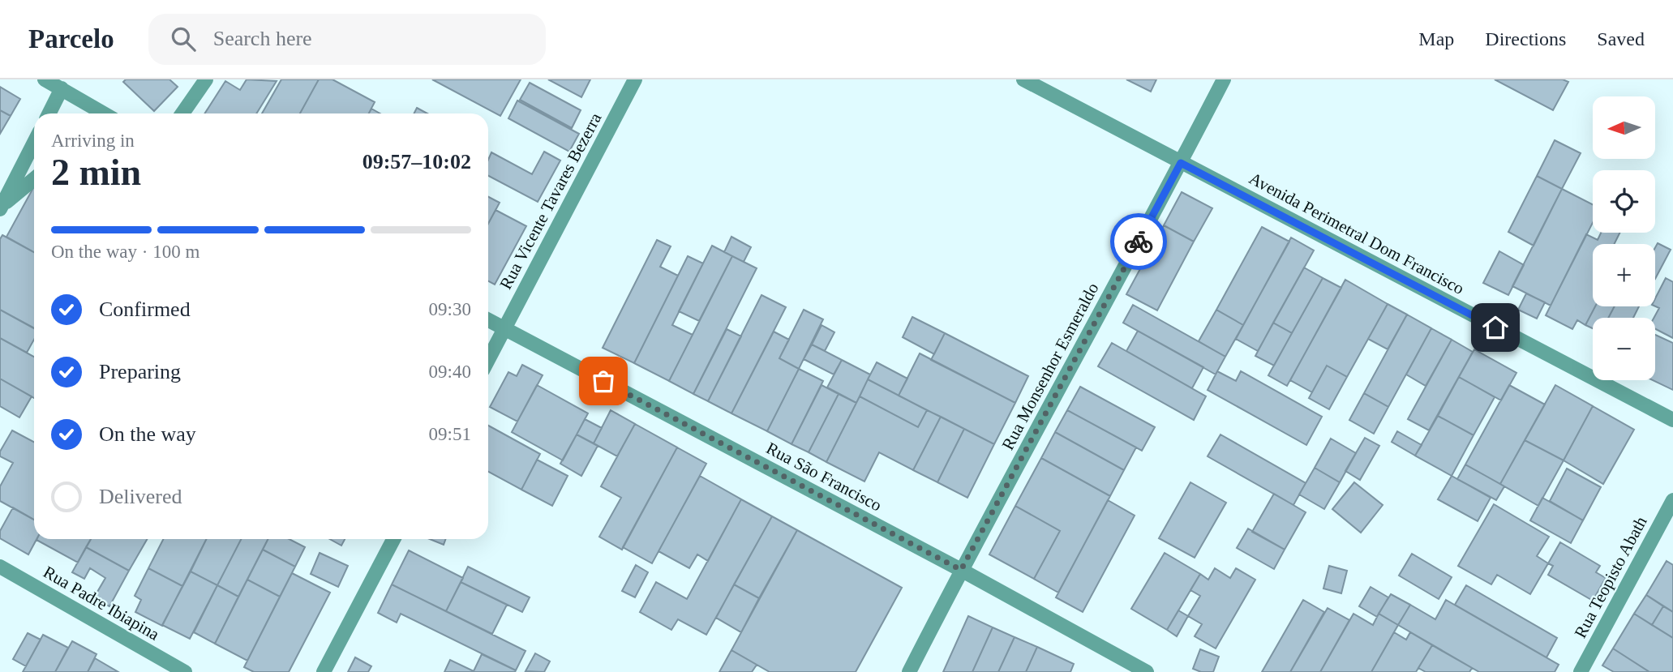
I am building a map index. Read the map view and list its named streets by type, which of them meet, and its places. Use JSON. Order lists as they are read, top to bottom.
{
  "streets": {
    "street": [
      "Rua Vicente Tavares Bezerra",
      "Avenida Perimetral Dom Francisco",
      "Rua Monsenhor Esmeraldo",
      "Rua São Francisco",
      "Rua Teopisto Abath",
      "Rua Padre Ibiapina"
    ]
  },
  "crossings": [
    ["Rua Vicente Tavares Bezerra", "Rua São Francisco"],
    ["Avenida Perimetral Dom Francisco", "Rua Monsenhor Esmeraldo"],
    ["Rua Monsenhor Esmeraldo", "Rua São Francisco"]
  ],
  "north": "left",
  "page": {
    "header": "Parcelo",
    "search": "Search here",
    "nav": ["Map", "Directions", "Saved"],
    "map_buttons": ["+", "−"],
    "heading": ["2 min", "Arriving in", "09:57–10:02"],
    "bar": "On the way · 100 m",
    "list": [
      ["Confirmed", "09:30"],
      ["Preparing", "09:40"],
      ["On the way", "09:51"],
      "Delivered"
    ]
  }
}
